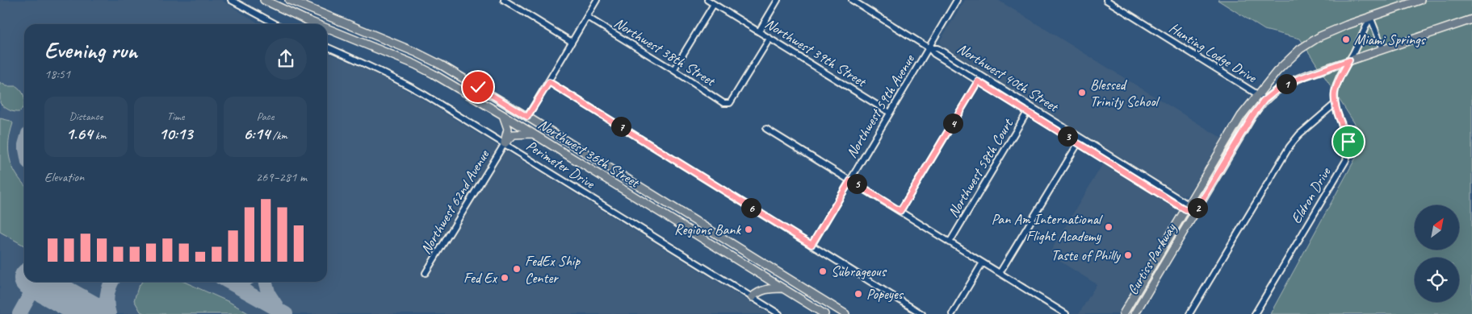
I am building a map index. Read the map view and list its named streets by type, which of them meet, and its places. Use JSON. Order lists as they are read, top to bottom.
{
  "streets": {
    "main road": ["Northwest 36th Street", "Curtiss Parkway"],
    "street": [
      "Northwest 38th Street",
      "Northwest 39th Street",
      "Hunting Lodge Drive",
      "Northwest 40th Street",
      "Northwest 59th Avenue",
      "Perimeter Drive",
      "Northwest 58th Court",
      "Eldron Drive",
      "Northwest 62nd Avenue"
    ]
  },
  "crossings": [
    ["Northwest 38th Street", "Northwest 39th Street"],
    ["Northwest 39th Street", "Northwest 59th Avenue"],
    ["Hunting Lodge Drive", "Curtiss Parkway"],
    ["Northwest 40th Street", "Northwest 59th Avenue"],
    ["Northwest 40th Street", "Northwest 58th Court"],
    ["Northwest 40th Street", "Curtiss Parkway"],
    ["Perimeter Drive", "Northwest 62nd Avenue"],
    ["Eldron Drive", "Curtiss Parkway"]
  ],
  "places": [
    "Miami Springs",
    "Blessed Trinity School",
    "Pan Am International Flight Academy",
    "Regions Bank",
    "Taste of Philly",
    "FedEx Ship Center",
    "Subrageous",
    "Fed Ex",
    "Popeyes"
  ],
  "north": "top right",
  "page": {
    "heading": ["Evening run", "18:51"],
    "pins": [
      "1",
      "4",
      "7",
      "3",
      "5",
      "2",
      "6"
    ],
    "stats": [
      ["Distance", "1.64 km"],
      ["Time", "10:13"],
      ["Pace", "6:14 /km"]
    ],
    "chart": ["Elevation", "269–281 m"]
  }
}
